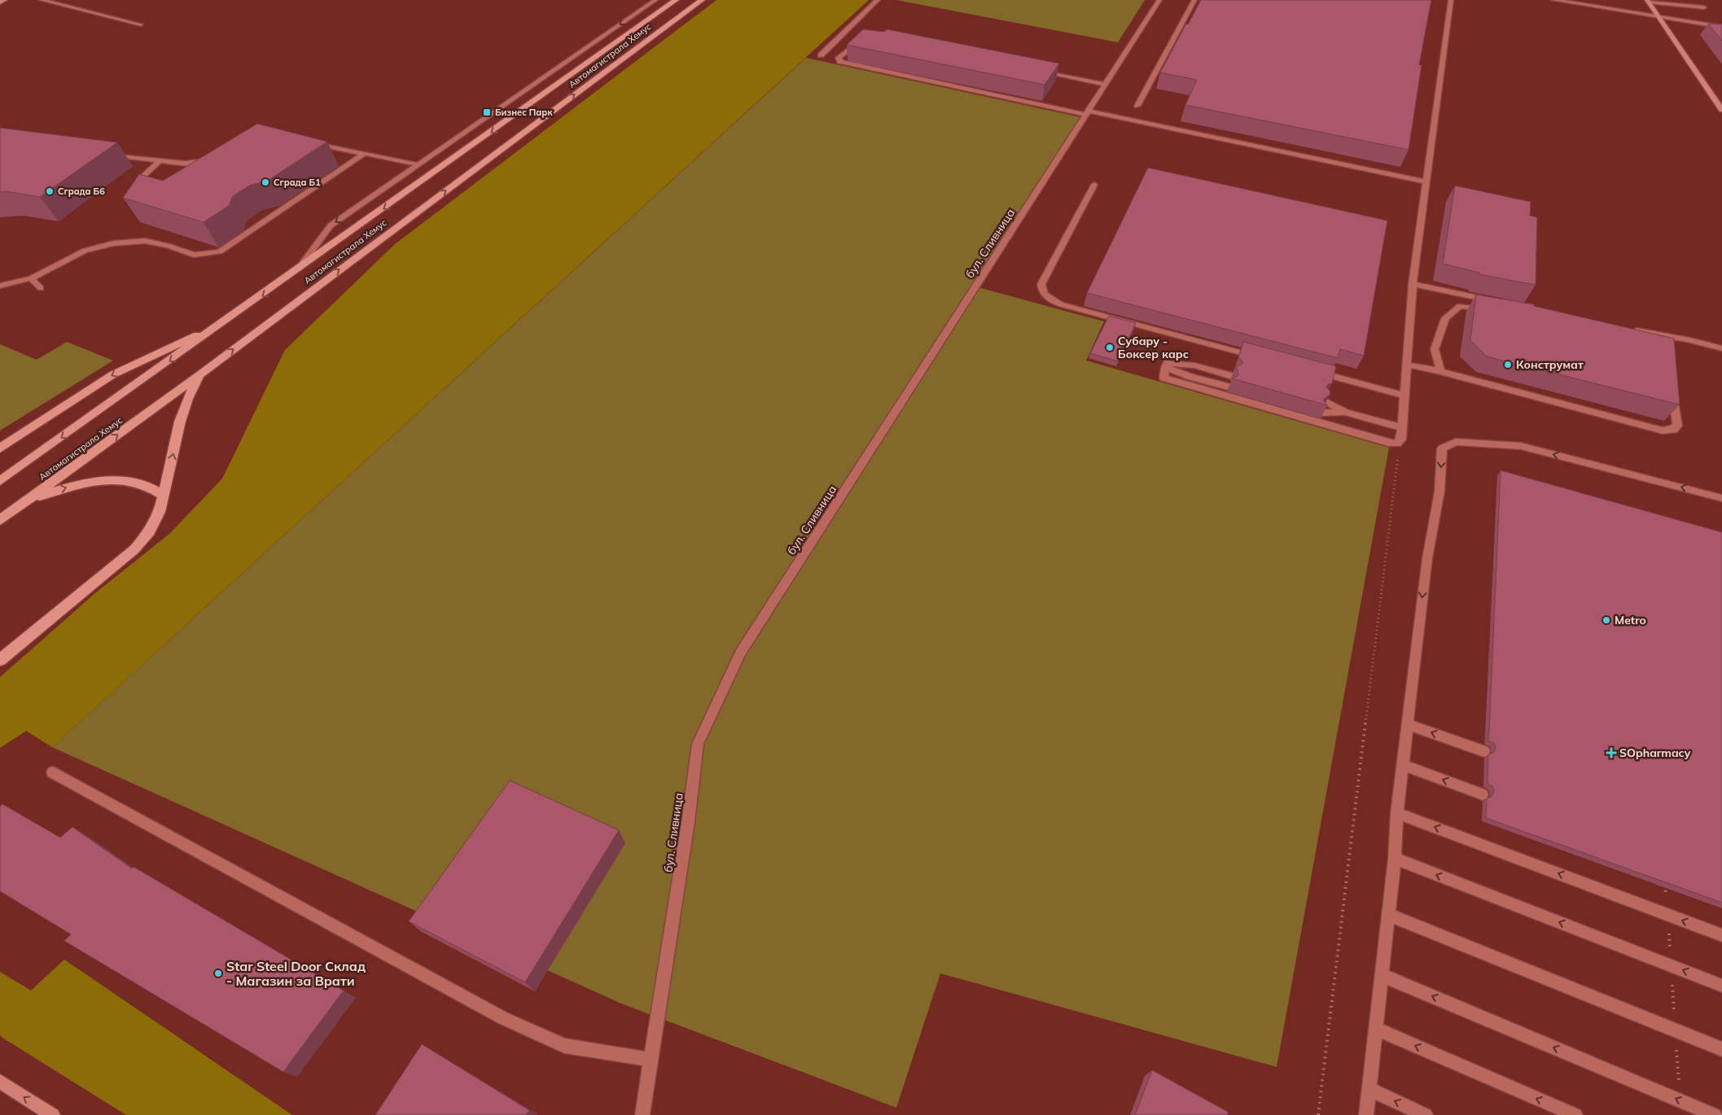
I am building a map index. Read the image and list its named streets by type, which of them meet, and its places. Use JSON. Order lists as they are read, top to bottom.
{
  "streets": {
    "highway": ["Автомагистрала Хемус"],
    "street": ["бул. Сливница"]
  },
  "places": {
    "transit": ["Бизнес Парк"],
    "other": [
      "Сграда Б1",
      "Сграда Б6",
      "Субару - Боксер карс",
      "Конструмат",
      "Metro",
      "Star Steel Door Склад - Магазин за Врати"
    ],
    "health": ["SOpharmacy"]
  }
}
